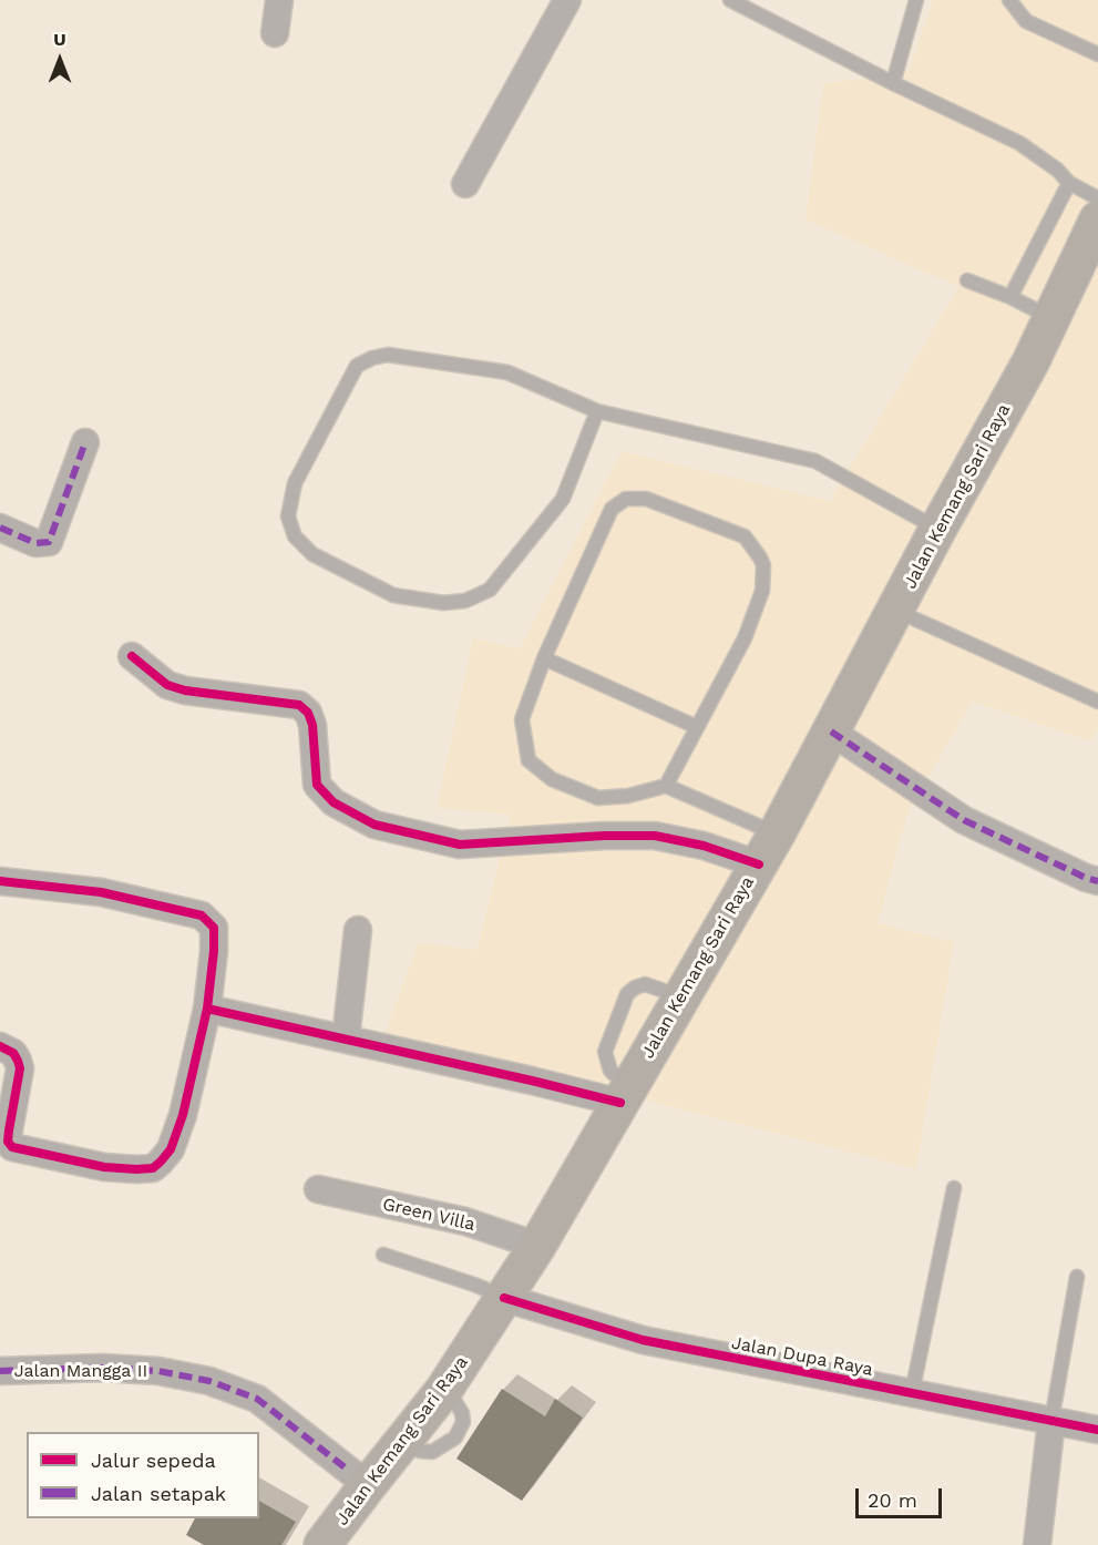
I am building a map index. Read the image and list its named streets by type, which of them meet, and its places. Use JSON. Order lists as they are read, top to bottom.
{
  "streets": {
    "main road": ["Jalan Kemang Sari Raya"],
    "street": ["Green Villa", "Jalan Dupa Raya", "Jalan Mangga II"]
  },
  "crossings": [
    ["Jalan Kemang Sari Raya", "Green Villa"],
    ["Jalan Kemang Sari Raya", "Jalan Dupa Raya"],
    ["Jalan Kemang Sari Raya", "Jalan Mangga II"]
  ],
  "legend": ["Jalur sepeda", "Jalan setapak"],
  "scale_bar": "20 m",
  "north": "top"
}
